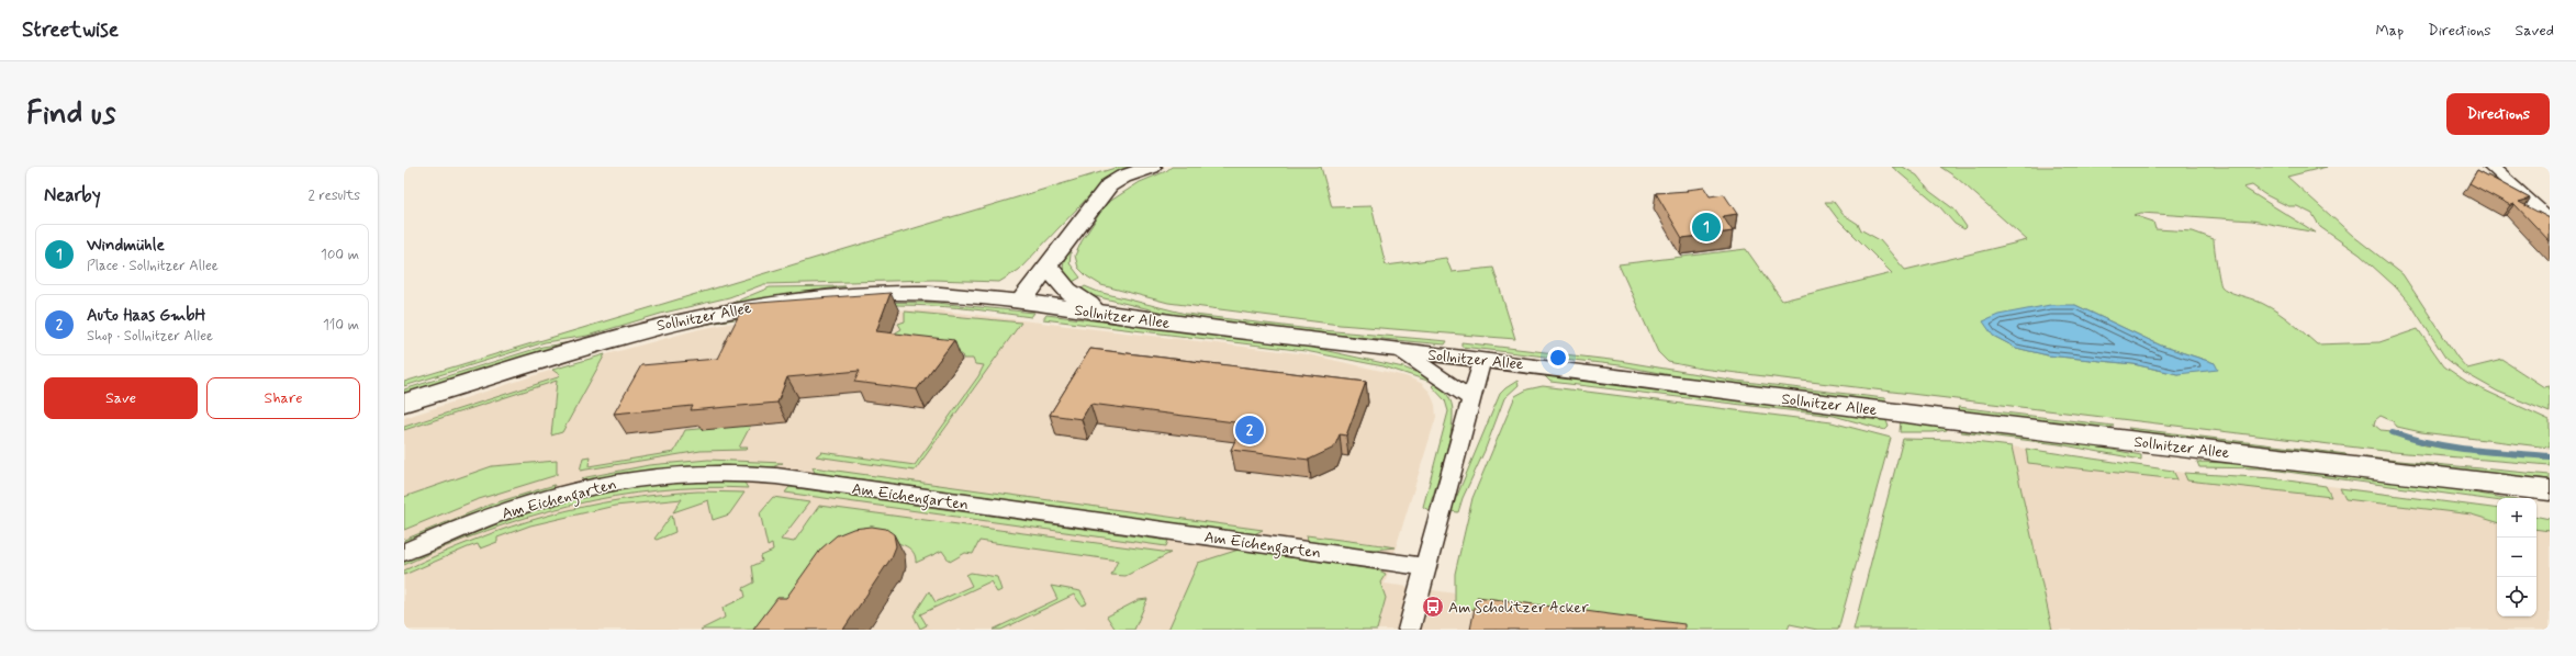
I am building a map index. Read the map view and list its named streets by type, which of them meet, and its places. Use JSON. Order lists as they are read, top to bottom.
{
  "streets": {
    "main road": ["Sollnitzer Allee"],
    "street": ["Am Eichengarten"]
  },
  "places": {
    "bus stop": ["Am Scholitzer Acker"]
  },
  "page": {
    "header": "Streetwise",
    "nav": ["Map", "Directions", "Saved"],
    "buttons": [
      "Directions",
      ["Save", "Share"]
    ],
    "title": "Find us",
    "heading": ["Nearby", "2 results"],
    "pins": ["1", "2"],
    "list": [
      {
        "mark": "1",
        "name": "Windmühle",
        "note": "Place · Sollnitzer Allee",
        "value": "100 m"
      },
      {
        "mark": "2",
        "name": "Auto Haas GmbH",
        "note": "Shop · Sollnitzer Allee",
        "value": "110 m"
      }
    ],
    "map_buttons": ["+", "−"]
  }
}
